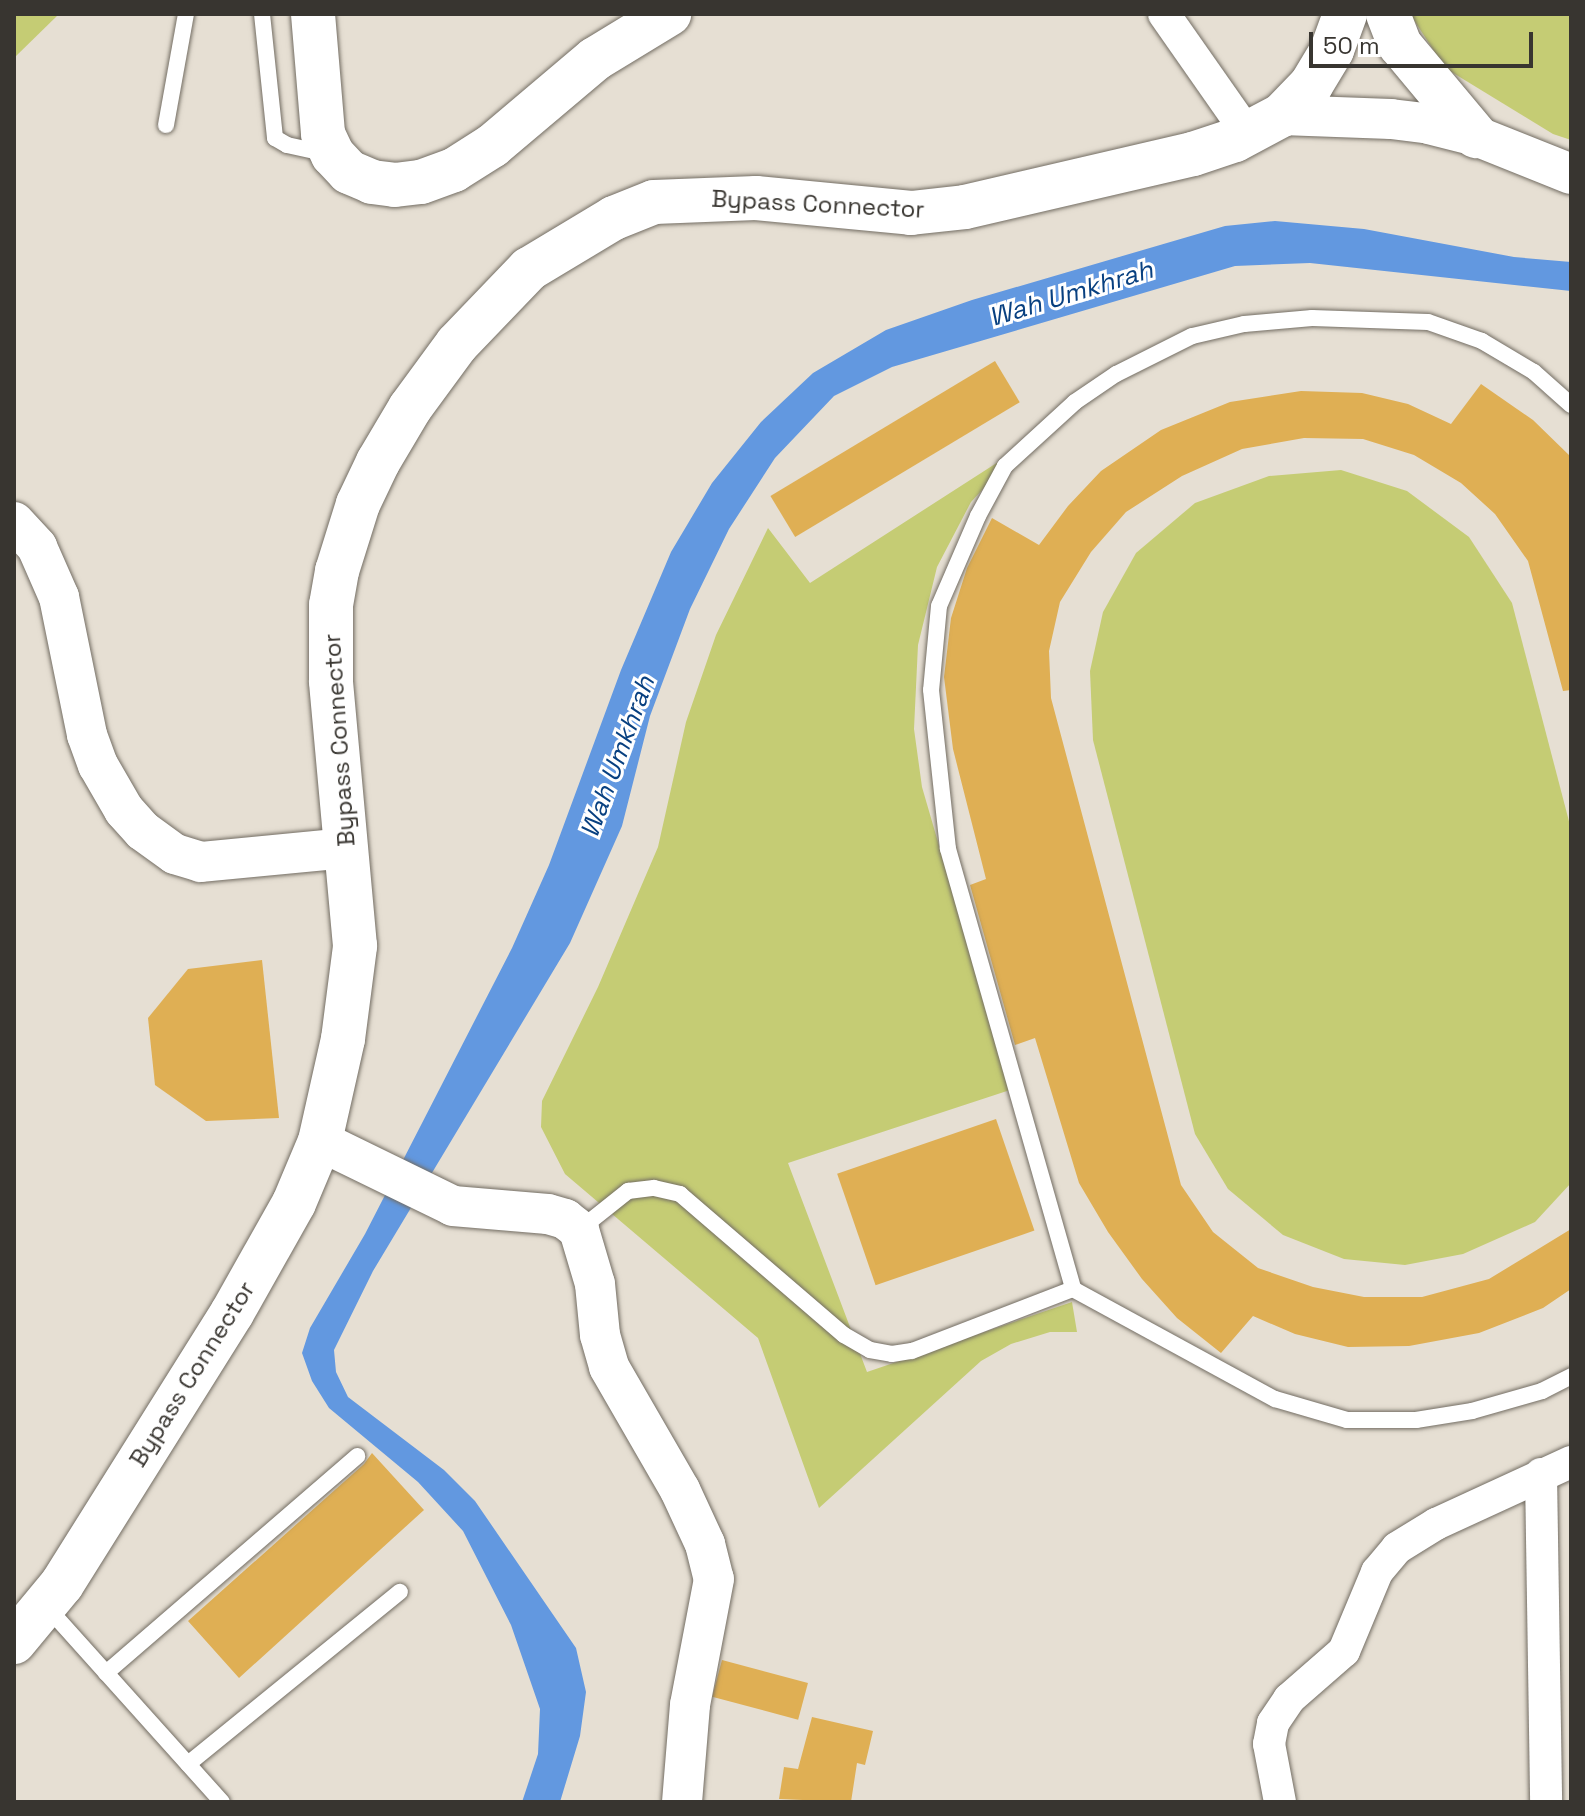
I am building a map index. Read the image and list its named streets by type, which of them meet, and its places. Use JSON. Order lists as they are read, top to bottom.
{
  "streets": {
    "main road": ["Bypass Connector"]
  },
  "water": ["Wah Umkhrah"],
  "scale_bar": "50 m"
}
